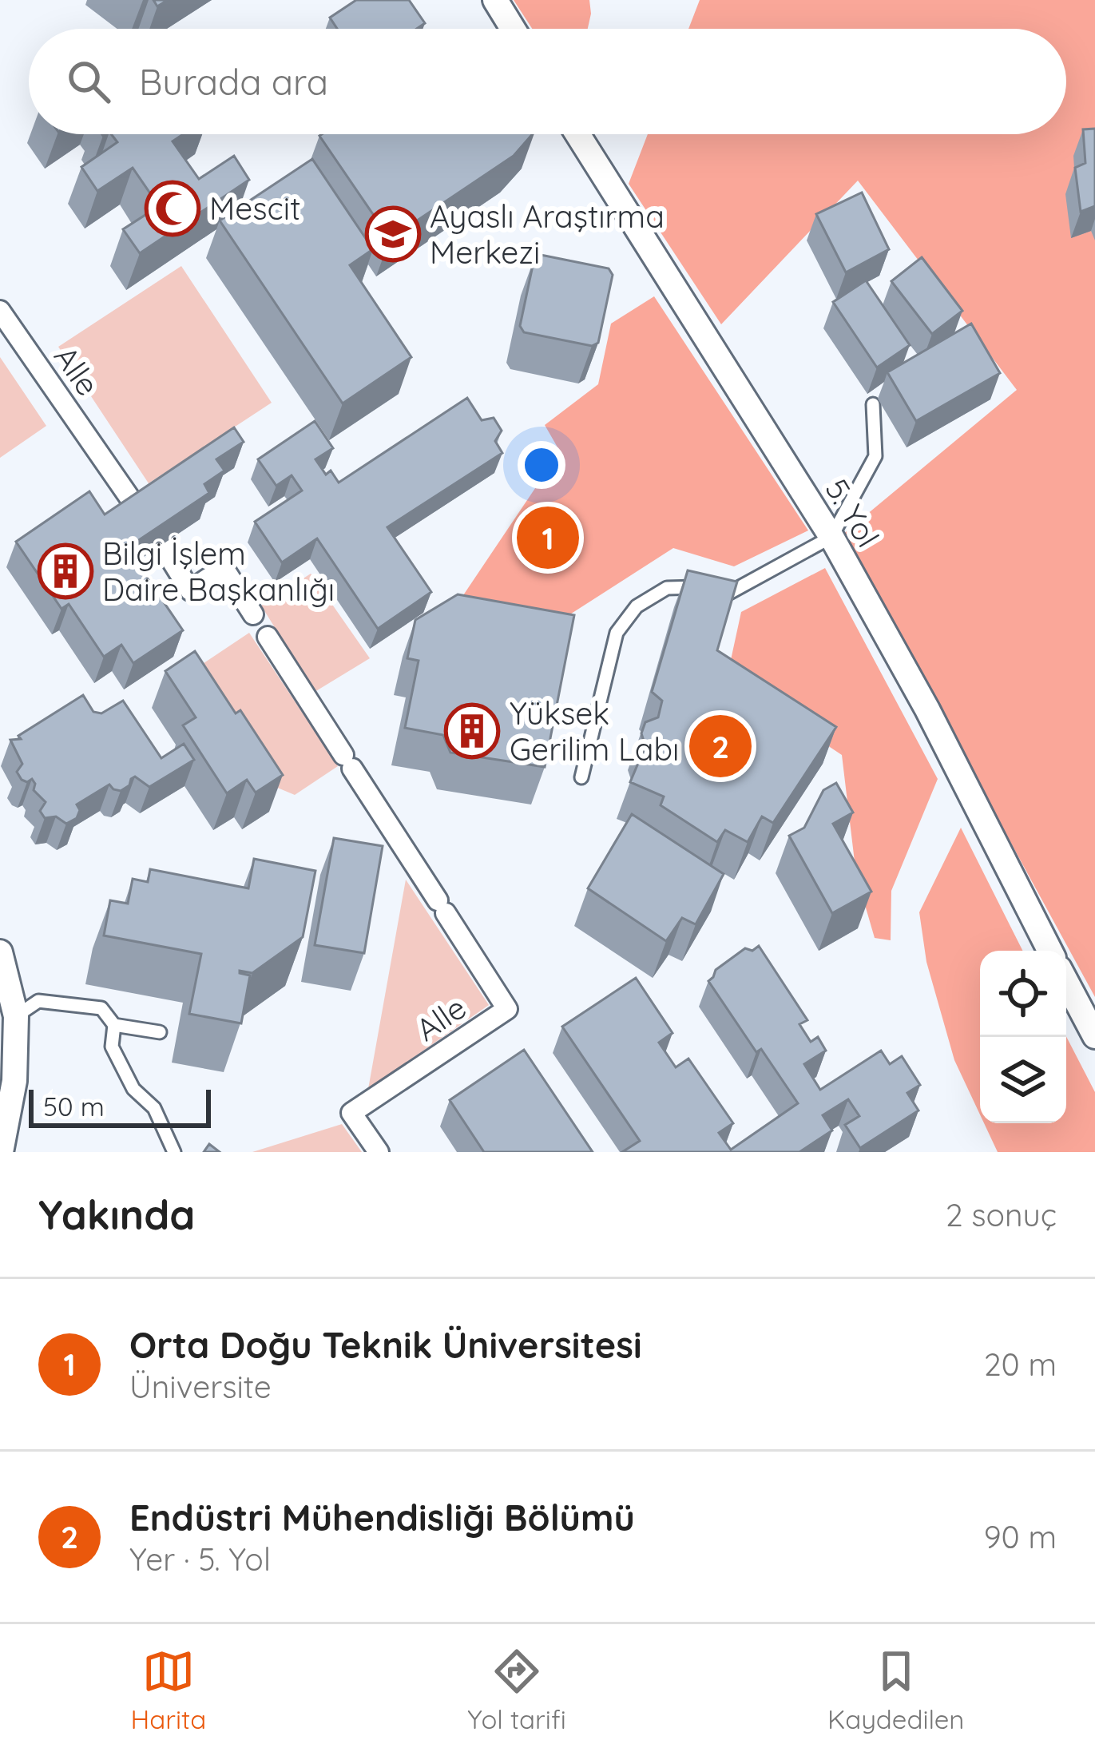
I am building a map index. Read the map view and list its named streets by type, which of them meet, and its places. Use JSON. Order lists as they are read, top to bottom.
{
  "streets": {
    "street": ["Alle", "5. Yol"]
  },
  "places": {
    "mosque": ["Mescit"],
    "school or university": ["Ayaslı Araştırma Merkezi"],
    "building": ["Bilgi İşlem Daire Başkanlığı", "Yüksek Gerilim Labı"]
  },
  "scale_bar": "50 m",
  "page": {
    "search": "Burada ara",
    "pins": ["1", "2"],
    "scale": "50 m",
    "heading": ["Yakında", "2 sonuç"],
    "list": [
      {
        "mark": "1",
        "name": "Orta Doğu Teknik Üniversitesi",
        "note": "Üniversite",
        "value": "20 m"
      },
      {
        "mark": "2",
        "name": "Endüstri Mühendisliği Bölümü",
        "note": "Yer · 5. Yol",
        "value": "90 m"
      }
    ],
    "nav": ["Harita", "Yol tarifi", "Kaydedilen"]
  }
}
